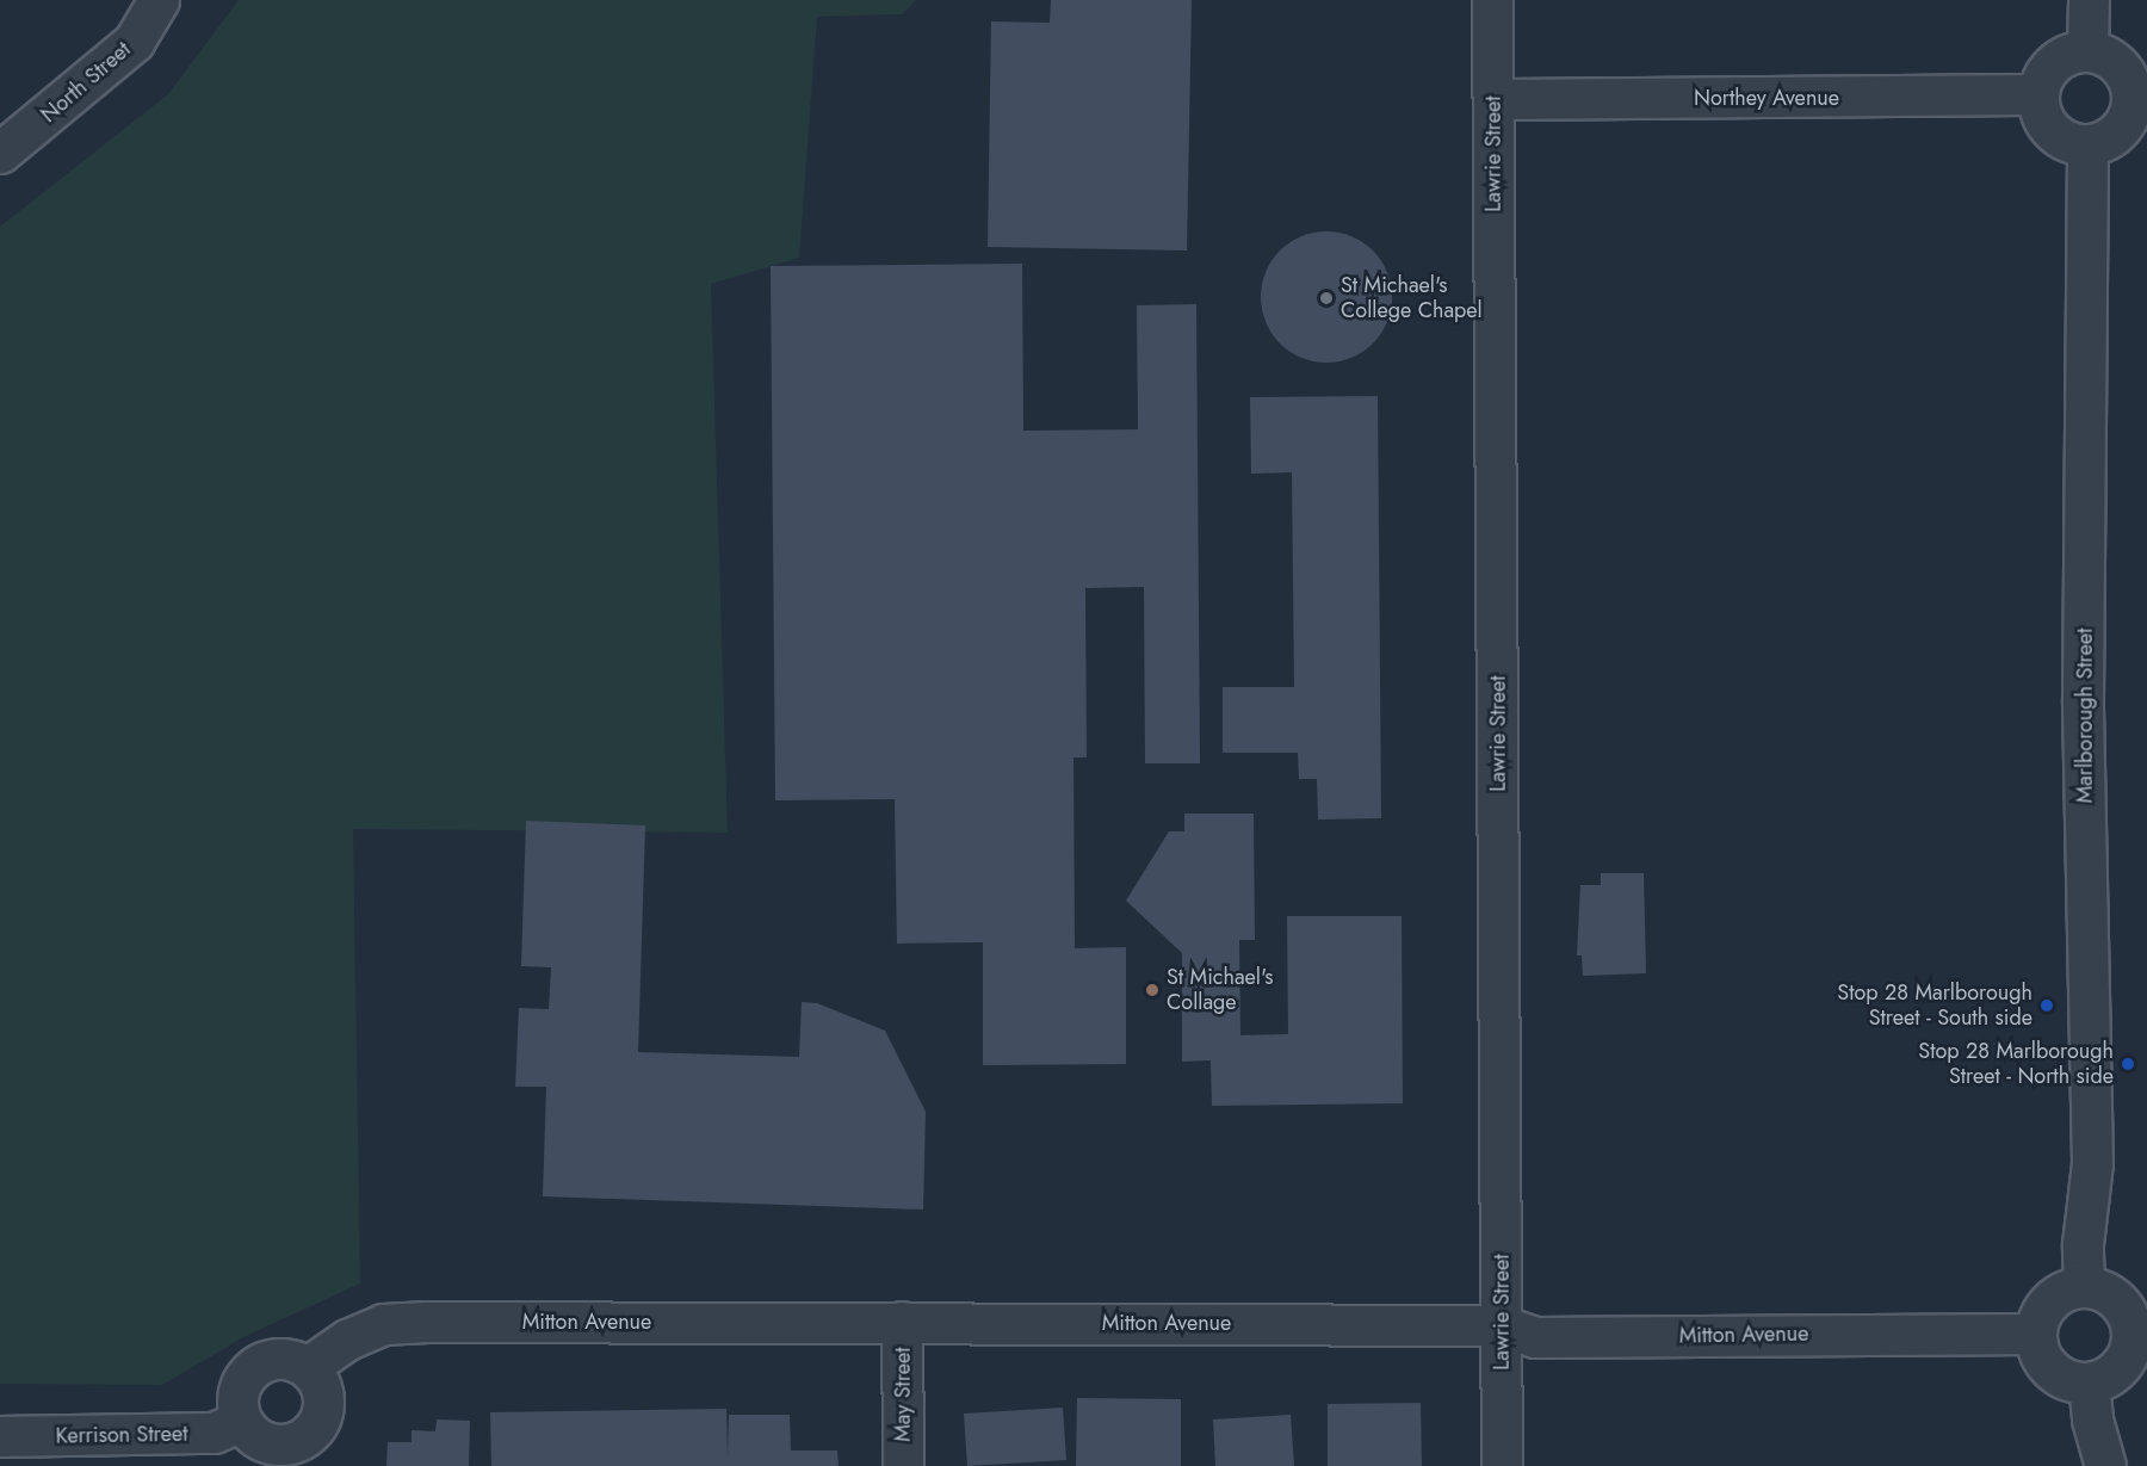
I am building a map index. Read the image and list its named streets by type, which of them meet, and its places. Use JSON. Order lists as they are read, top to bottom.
{
  "streets": {
    "street": [
      "North Street",
      "Northey Avenue",
      "Lawrie Street",
      "Marlborough Street",
      "Mitton Avenue",
      "May Street",
      "Kerrison Street"
    ]
  },
  "crossings": [
    ["Northey Avenue", "Lawrie Street"],
    ["Northey Avenue", "Marlborough Street"],
    ["Lawrie Street", "Mitton Avenue"],
    ["Marlborough Street", "Mitton Avenue"],
    ["Mitton Avenue", "May Street"],
    ["Mitton Avenue", "Kerrison Street"]
  ],
  "places": [
    "St Michael's College Chapel",
    "St Michael's Collage",
    "Stop 28 Marlborough Street - South side",
    "Stop 28 Marlborough Street - North side"
  ]
}
